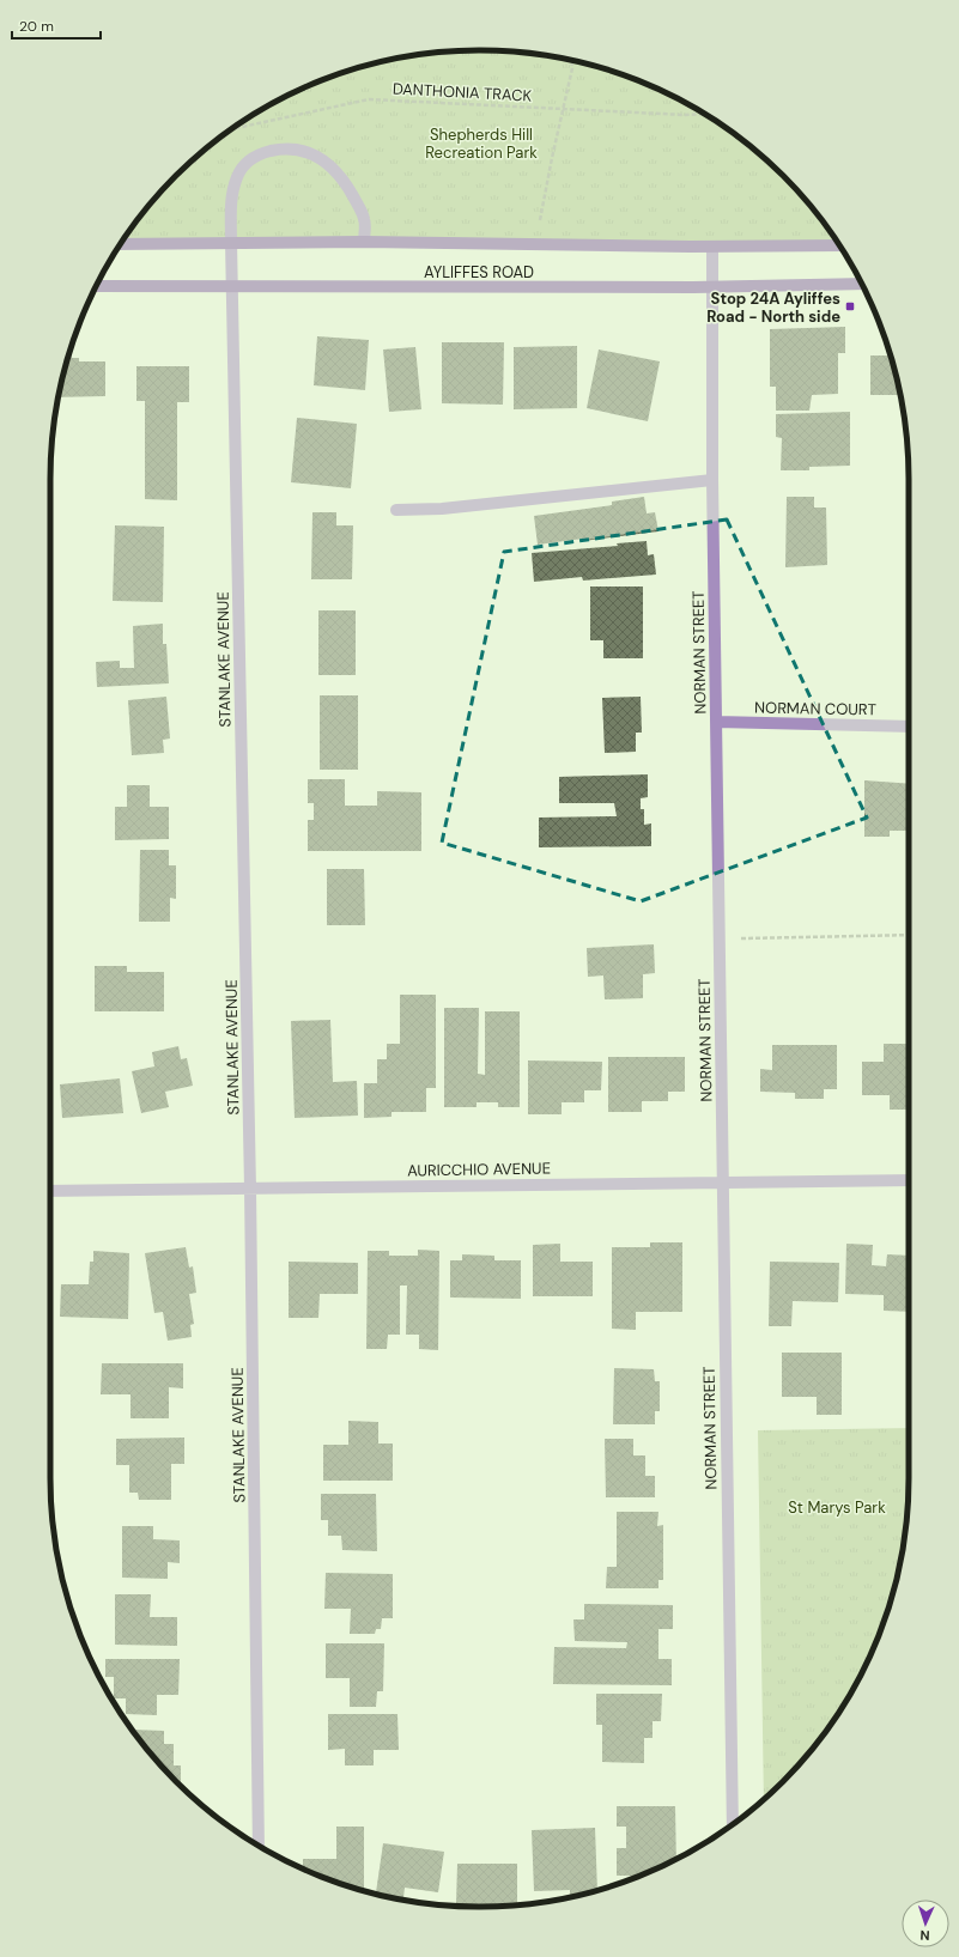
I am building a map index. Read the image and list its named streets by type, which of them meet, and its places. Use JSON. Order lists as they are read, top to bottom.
{
  "streets": {
    "main road": ["AYLIFFES ROAD"],
    "street": [
      "NORMAN STREET",
      "STANLAKE AVENUE",
      "NORMAN COURT",
      "AURICCHIO AVENUE"
    ],
    "path": ["DANTHONIA TRACK"]
  },
  "crossings": [
    ["AYLIFFES ROAD", "NORMAN STREET"],
    ["AYLIFFES ROAD", "STANLAKE AVENUE"],
    ["NORMAN STREET", "NORMAN COURT"],
    ["NORMAN STREET", "AURICCHIO AVENUE"],
    ["STANLAKE AVENUE", "AURICCHIO AVENUE"]
  ],
  "parks": ["Shepherds Hill Recreation Park", "St Marys Park"],
  "places": {
    "transit": ["Stop 24A Ayliffes Road - North side"]
  },
  "scale_bar": "20 m",
  "north": "bottom"
}
